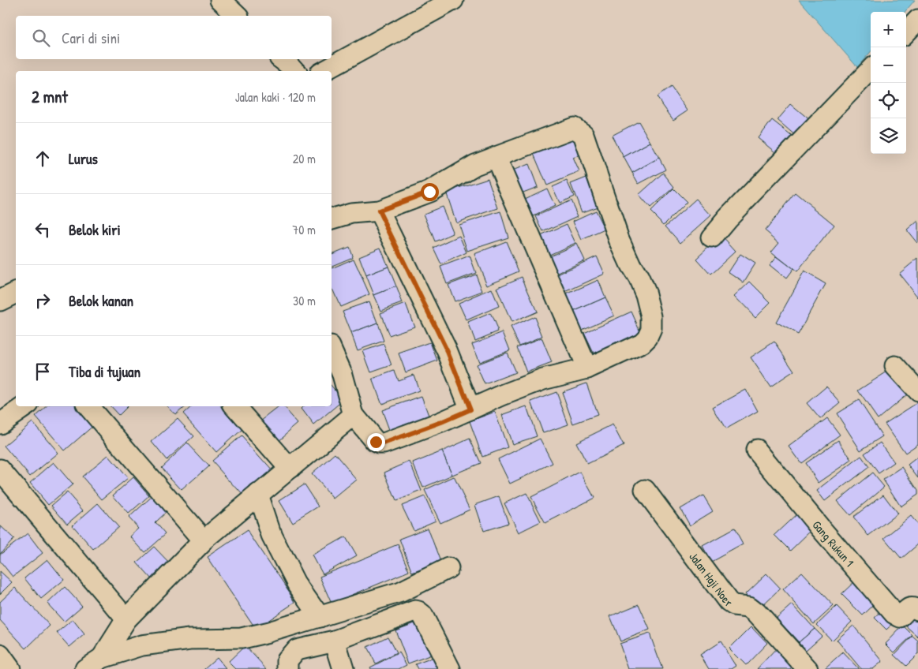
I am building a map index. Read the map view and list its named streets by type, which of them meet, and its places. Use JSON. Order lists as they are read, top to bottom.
{
  "streets": {
    "street": ["Gang Rukun 1", "Jalan Haji Noer"]
  },
  "page": {
    "map_buttons": ["+", "−"],
    "search": "Cari di sini",
    "heading": ["2 mnt", "Jalan kaki · 120 m"],
    "list": [
      ["Lurus", "20 m"],
      ["Belok kiri", "70 m"],
      ["Belok kanan", "30 m"],
      "Tiba di tujuan"
    ]
  }
}
